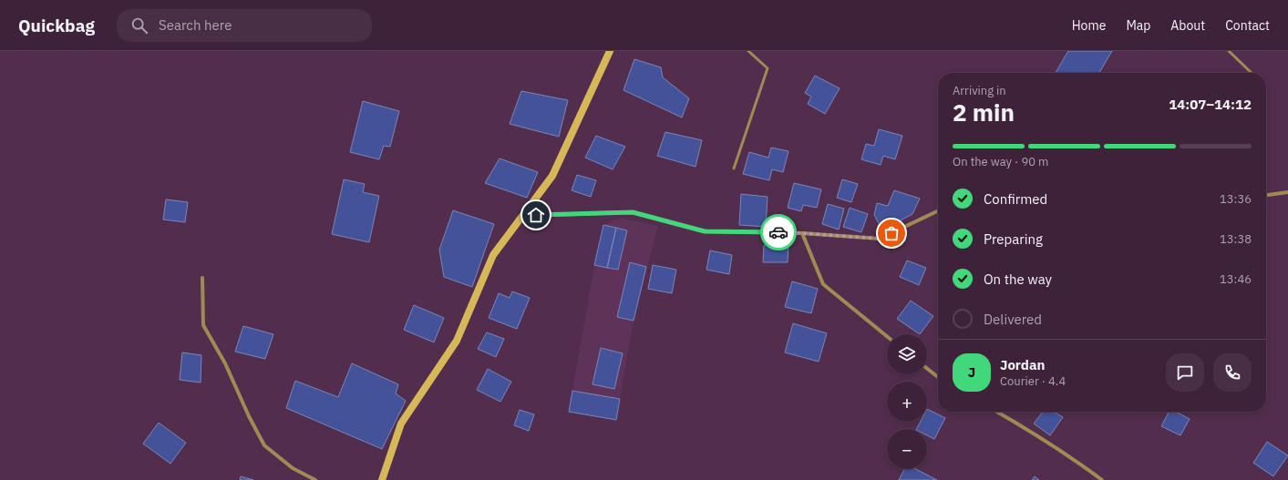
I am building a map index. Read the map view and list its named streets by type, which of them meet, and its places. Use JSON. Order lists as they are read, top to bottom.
{
  "page": {
    "header": "Quickbag",
    "search": "Search here",
    "nav": [
      "Home",
      "Map",
      "About",
      "Contact"
    ],
    "heading": ["2 min", "Arriving in", "14:07–14:12"],
    "panel": ["Jordan", "Courier · 4.4"],
    "bar": "On the way · 90 m",
    "list": [
      ["Confirmed", "13:36"],
      ["Preparing", "13:38"],
      ["On the way", "13:46"],
      "Delivered"
    ],
    "map_buttons": ["+", "−"],
    "round": "J"
  }
}
